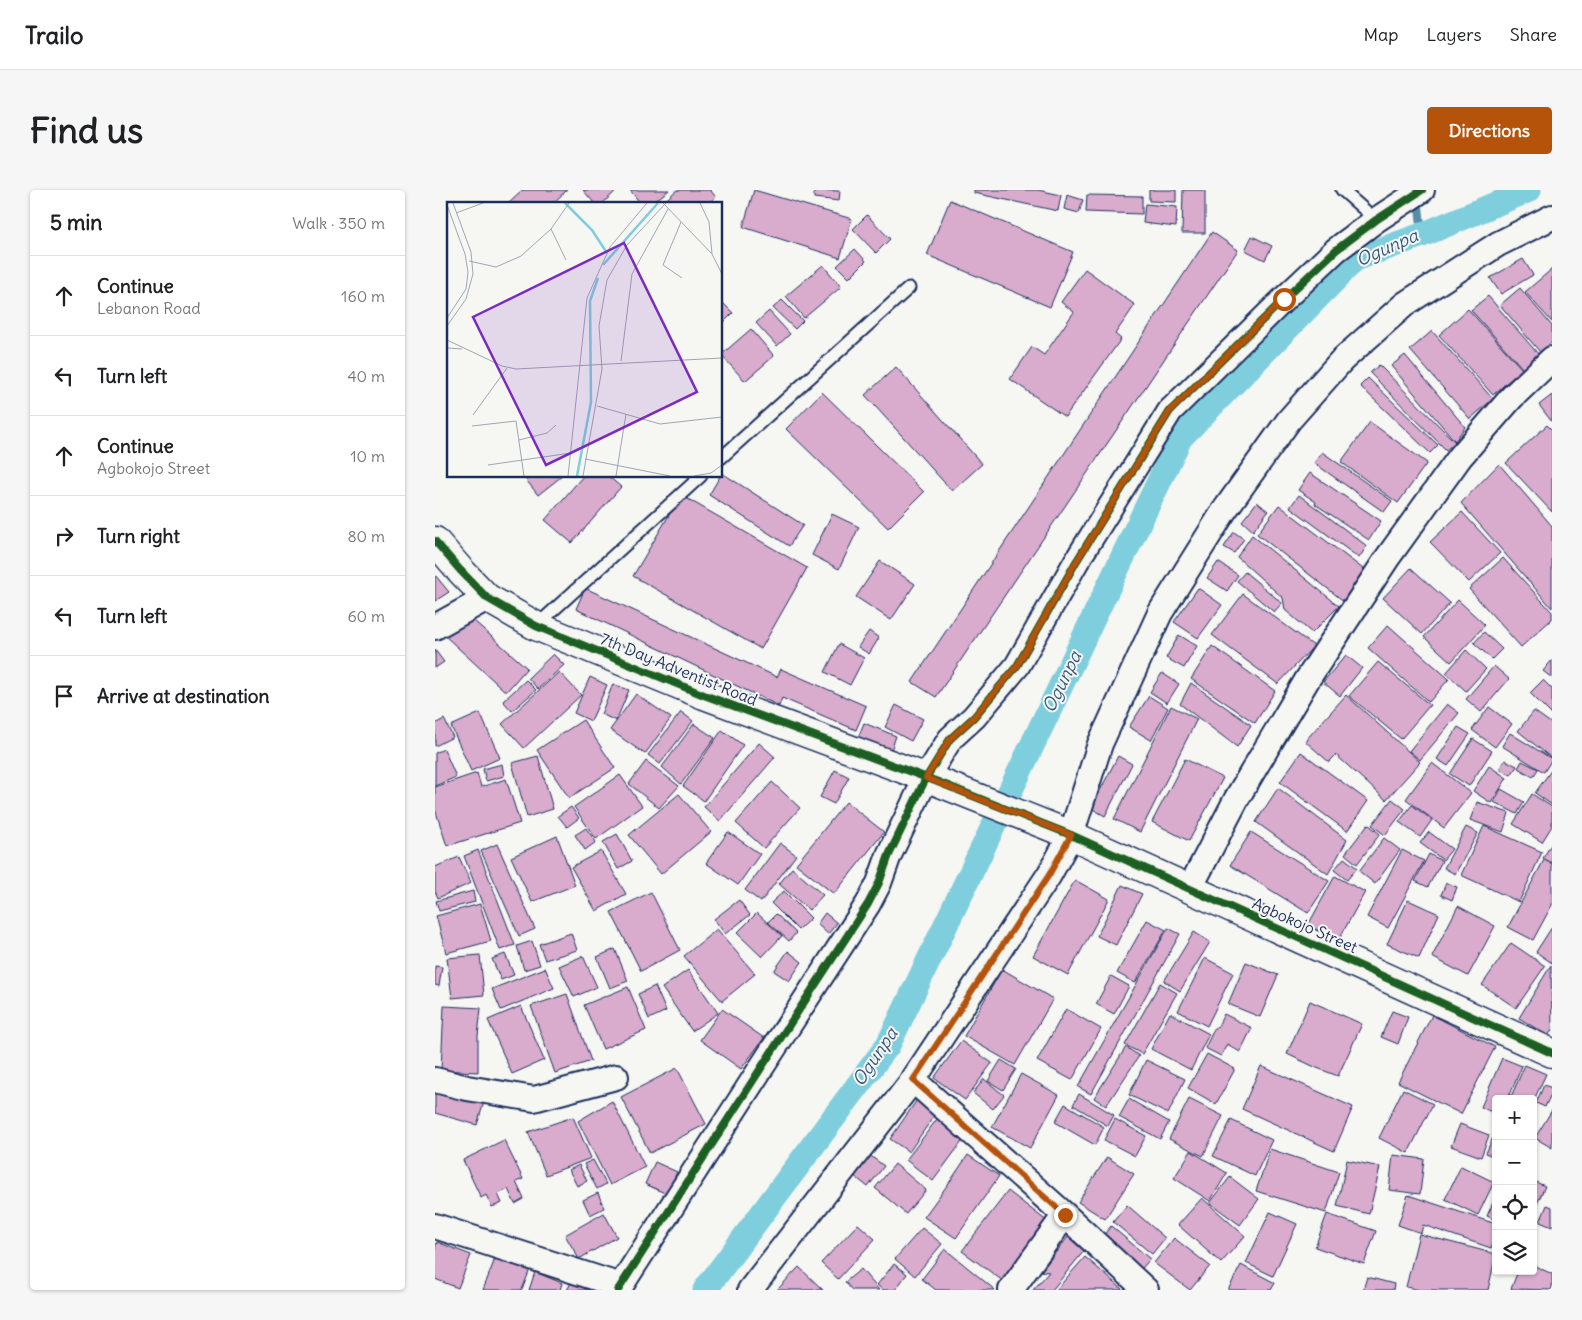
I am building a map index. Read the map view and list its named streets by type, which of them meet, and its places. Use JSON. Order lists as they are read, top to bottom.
{
  "streets": {
    "street": ["7th Day Adventist Road", "Agbokojo Street"]
  },
  "crossings": [
    ["7th Day Adventist Road", "Agbokojo Street"]
  ],
  "water": ["Ogunpa"],
  "page": {
    "header": "Trailo",
    "nav": ["Map", "Layers", "Share"],
    "buttons": "Directions",
    "title": "Find us",
    "heading": ["5 min", "Walk · 350 m"],
    "list": [
      ["Continue", "Lebanon Road", "160 m"],
      ["Turn left", "40 m"],
      ["Continue", "Agbokojo Street", "10 m"],
      ["Turn right", "80 m"],
      ["Turn left", "60 m"],
      "Arrive at destination"
    ],
    "map_buttons": ["+", "−"]
  }
}
